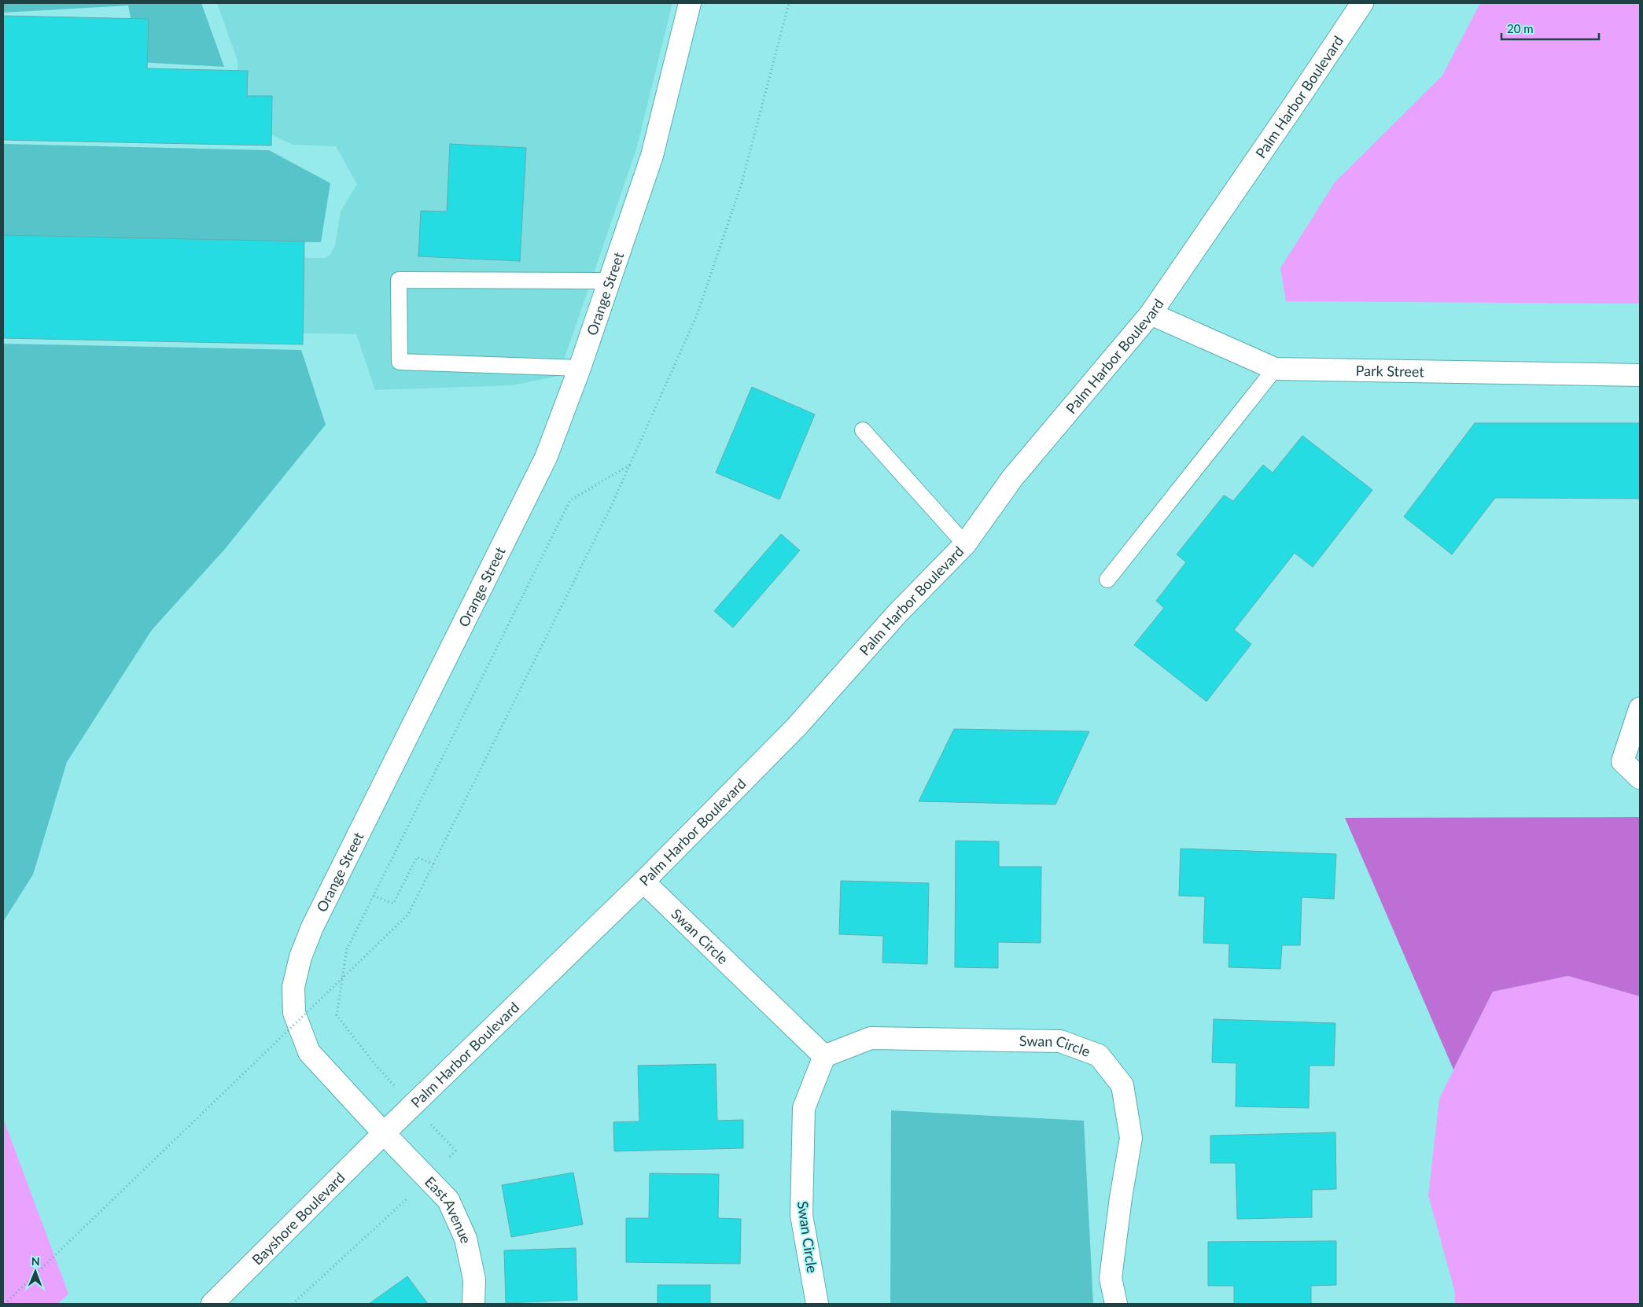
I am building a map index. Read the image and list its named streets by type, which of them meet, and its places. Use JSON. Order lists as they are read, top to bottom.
{
  "streets": {
    "street": [
      "Palm Harbor Boulevard",
      "Orange Street",
      "Park Street",
      "Swan Circle",
      "East Avenue",
      "Bayshore Boulevard"
    ]
  },
  "crossings": [
    ["Palm Harbor Boulevard", "Orange Street"],
    ["Palm Harbor Boulevard", "Park Street"],
    ["Palm Harbor Boulevard", "Swan Circle"],
    ["Palm Harbor Boulevard", "East Avenue"],
    ["Palm Harbor Boulevard", "Bayshore Boulevard"],
    ["Orange Street", "East Avenue"],
    ["Orange Street", "Bayshore Boulevard"],
    ["East Avenue", "Bayshore Boulevard"]
  ],
  "scale_bar": "20 m",
  "north": "top"
}
